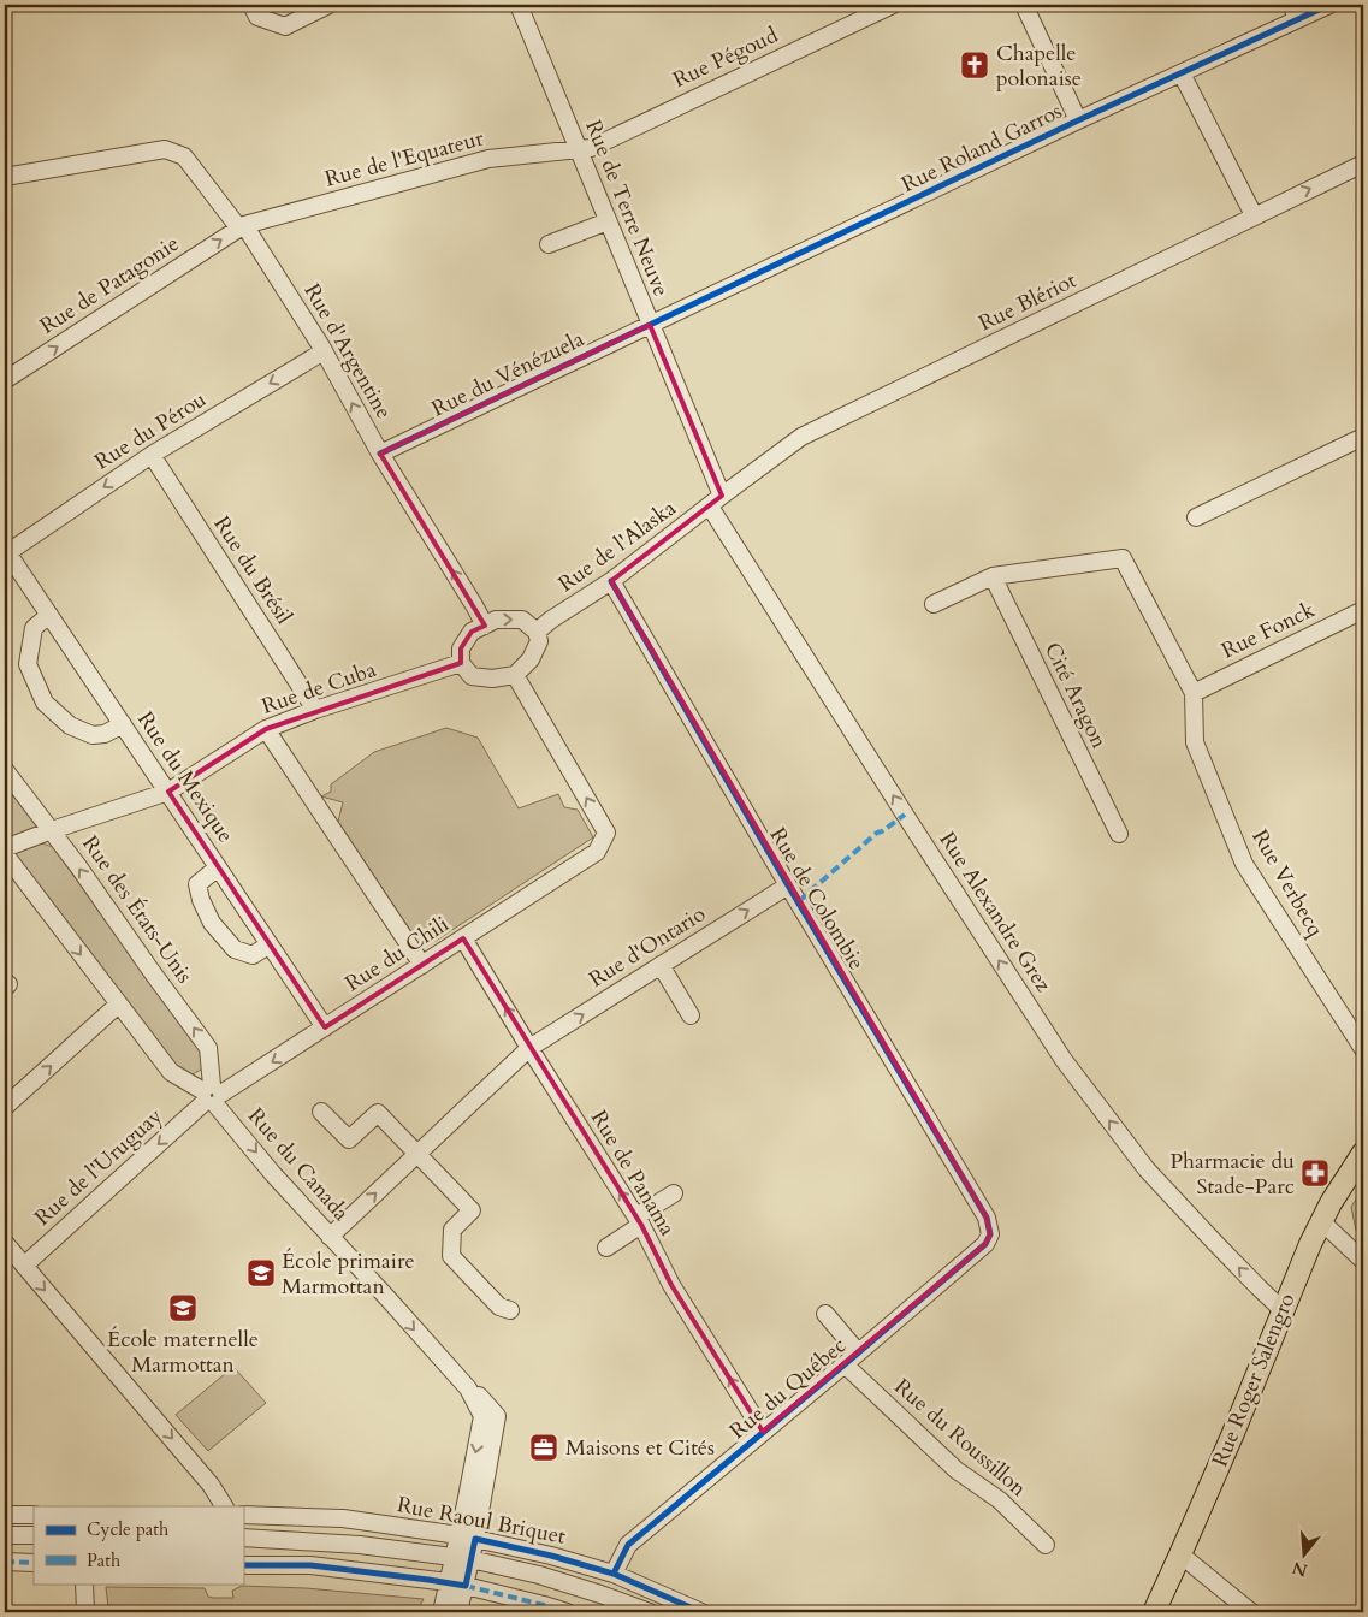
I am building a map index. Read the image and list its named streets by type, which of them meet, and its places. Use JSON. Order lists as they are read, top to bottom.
{
  "streets": {
    "main road": ["Rue Roger Salengro"],
    "street": [
      "Rue Pégoud",
      "Rue Roland Garros",
      "Rue de l'Equateur",
      "Rue de Terre Neuve",
      "Rue de Patagonie",
      "Rue Blériot",
      "Rue d'Argentine",
      "Rue du Vénézuela",
      "Rue du Pérou",
      "Rue de l'Alaska",
      "Rue du Brésil",
      "Rue Fonck",
      "Rue de Cuba",
      "Cité Aragon",
      "Rue du Mexique",
      "Rue Verbecq",
      "Rue de Colombie",
      "Rue des États-Unis",
      "Rue Alexandre Grez",
      "Rue d'Ontario",
      "Rue du Chili",
      "Rue du Canada",
      "Rue de l'Uruguay",
      "Rue de Panama",
      "Rue du Québec",
      "Rue du Roussillon",
      "Rue Raoul Briquet"
    ]
  },
  "crossings": [
    ["Rue Pégoud", "Rue de l'Equateur"],
    ["Rue Pégoud", "Rue de Terre Neuve"],
    ["Rue Roland Garros", "Rue de Terre Neuve"],
    ["Rue Roland Garros", "Rue du Vénézuela"],
    ["Rue de l'Equateur", "Rue de Terre Neuve"],
    ["Rue de l'Equateur", "Rue de Patagonie"],
    ["Rue de l'Equateur", "Rue d'Argentine"],
    ["Rue de Terre Neuve", "Rue Blériot"],
    ["Rue de Terre Neuve", "Rue du Vénézuela"],
    ["Rue de Terre Neuve", "Rue de l'Alaska"],
    ["Rue de Terre Neuve", "Rue Alexandre Grez"],
    ["Rue de Patagonie", "Rue d'Argentine"],
    ["Rue Blériot", "Rue de l'Alaska"],
    ["Rue Blériot", "Rue Alexandre Grez"],
    ["Rue d'Argentine", "Rue du Vénézuela"],
    ["Rue d'Argentine", "Rue du Pérou"],
    ["Rue d'Argentine", "Rue de l'Alaska"],
    ["Rue d'Argentine", "Rue de Cuba"],
    ["Rue d'Argentine", "Rue du Chili"],
    ["Rue du Pérou", "Rue du Brésil"],
    ["Rue du Pérou", "Rue du Mexique"],
    ["Rue de l'Alaska", "Rue de Cuba"],
    ["Rue de l'Alaska", "Rue de Colombie"],
    ["Rue de l'Alaska", "Rue Alexandre Grez"],
    ["Rue de l'Alaska", "Rue du Chili"],
    ["Rue du Brésil", "Rue de Cuba"],
    ["Rue Fonck", "Rue Verbecq"],
    ["Rue de Cuba", "Rue du Mexique"],
    ["Rue de Cuba", "Rue des États-Unis"],
    ["Rue de Cuba", "Rue du Chili"],
    ["Rue du Mexique", "Rue du Chili"],
    ["Rue de Colombie", "Rue d'Ontario"],
    ["Rue de Colombie", "Rue du Québec"],
    ["Rue des États-Unis", "Rue du Chili"],
    ["Rue des États-Unis", "Rue du Canada"],
    ["Rue des États-Unis", "Rue de l'Uruguay"],
    ["Rue Alexandre Grez", "Rue Roger Salengro"],
    ["Rue d'Ontario", "Rue du Canada"],
    ["Rue d'Ontario", "Rue de Panama"],
    ["Rue du Chili", "Rue du Canada"],
    ["Rue du Chili", "Rue de l'Uruguay"],
    ["Rue du Chili", "Rue de Panama"],
    ["Rue du Canada", "Rue de l'Uruguay"],
    ["Rue du Canada", "Rue Raoul Briquet"],
    ["Rue de Panama", "Rue du Québec"],
    ["Rue du Québec", "Rue du Roussillon"],
    ["Rue du Québec", "Rue Raoul Briquet"]
  ],
  "one_way": [
    "Rue de Patagonie",
    "Rue d'Argentine",
    "Rue du Pérou",
    "Rue Alexandre Grez",
    "Rue d'Ontario",
    "Rue du Canada",
    "Rue de Panama"
  ],
  "places": {
    "church": ["Chapelle polonaise"],
    "pharmacy": ["Pharmacie du Stade-Parc"],
    "school or university": ["École primaire Marmottan", "École maternelle Marmottan"],
    "office": ["Maisons et Cités"]
  },
  "legend": ["Cycle path", "Path"],
  "north": "bottom"
}
